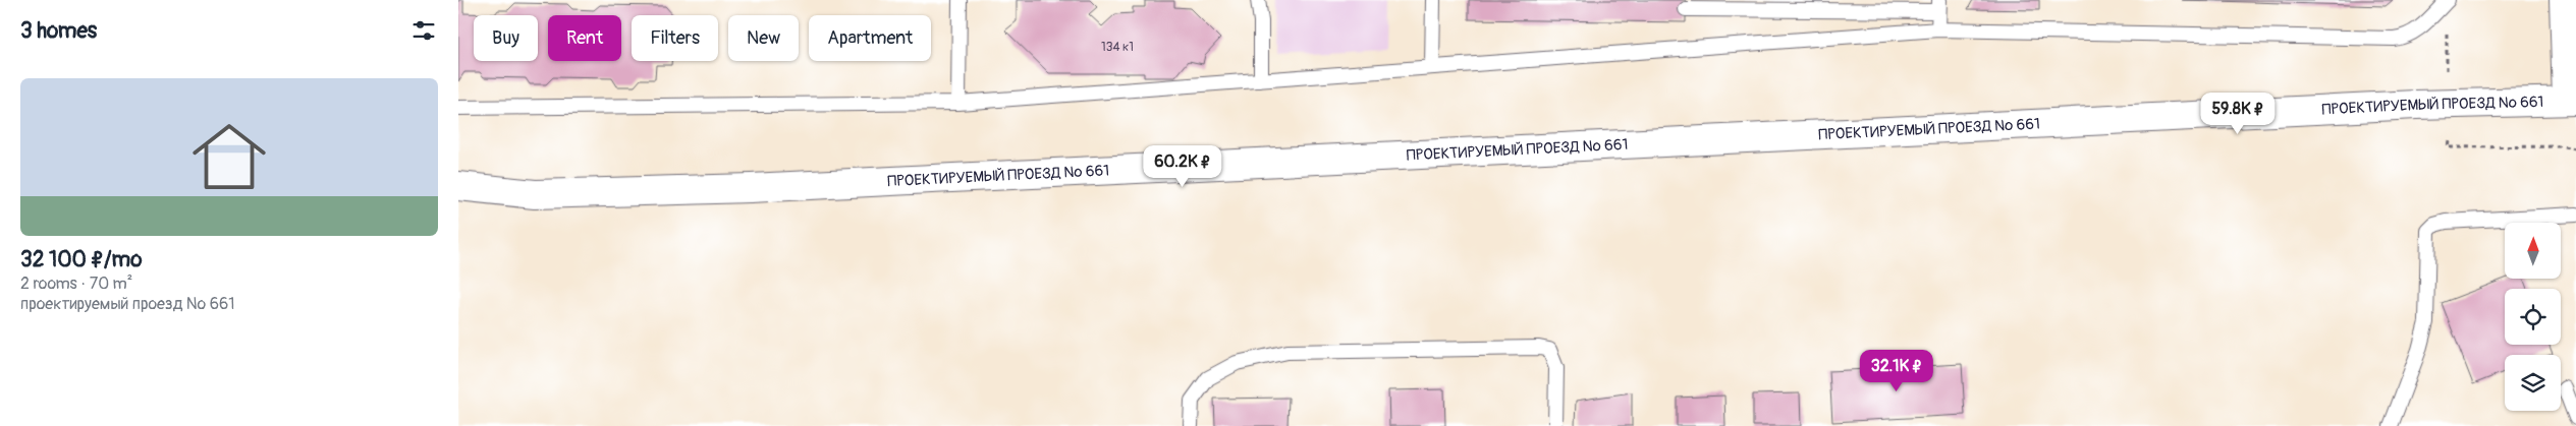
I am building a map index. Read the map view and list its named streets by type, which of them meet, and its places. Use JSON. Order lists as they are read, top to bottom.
{
  "streets": {
    "main road": ["ПРОЕКТИРУЕМЫЙ ПРОЕЗД № 661"]
  },
  "house_numbers": ["134 к1"],
  "north": "top",
  "page": {
    "heading": "3 homes",
    "chip": [
      "Buy",
      "Rent",
      "Filters",
      "New",
      "Apartment"
    ],
    "list": [
      {
        "name": "32 100 ₽/mo",
        "note": "2 rooms · 70 m² · проектируемый проезд № 661"
      }
    ],
    "price": ["59.8K ₽", "60.2K ₽", "32.1K ₽"]
  }
}
